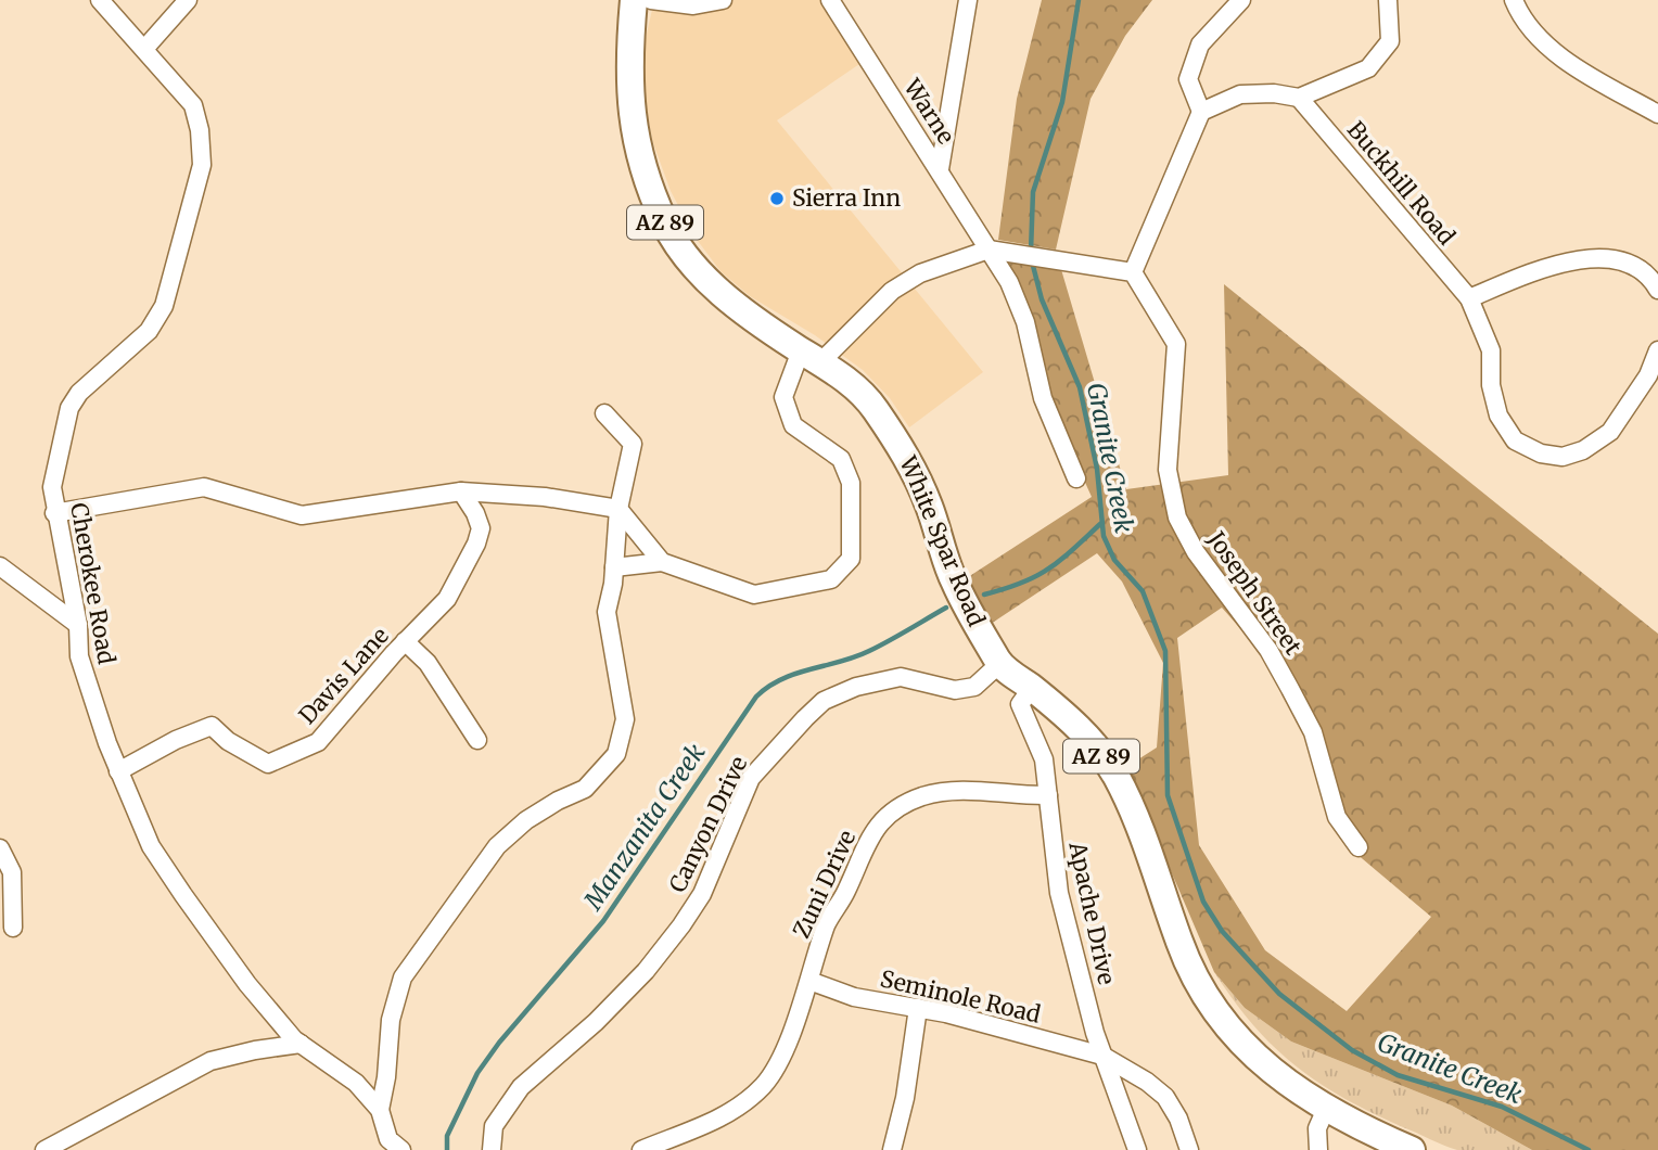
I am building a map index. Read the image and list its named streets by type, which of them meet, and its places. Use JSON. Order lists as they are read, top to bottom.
{
  "streets": {
    "main road": ["AZ 89", "White Spar Road"],
    "street": [
      "Warne",
      "Buckhill Road",
      "Cherokee Road",
      "Joseph Street",
      "Davis Lane",
      "Canyon Drive",
      "Zuni Drive",
      "Apache Drive",
      "Seminole Road"
    ]
  },
  "crossings": [
    ["White Spar Road", "Canyon Drive"],
    ["White Spar Road", "Apache Drive"],
    ["Cherokee Road", "Davis Lane"],
    ["Zuni Drive", "Apache Drive"],
    ["Zuni Drive", "Seminole Road"],
    ["Apache Drive", "Seminole Road"]
  ],
  "water": ["Granite Creek", "Manzanita Creek"],
  "places": ["Sierra Inn"]
}
